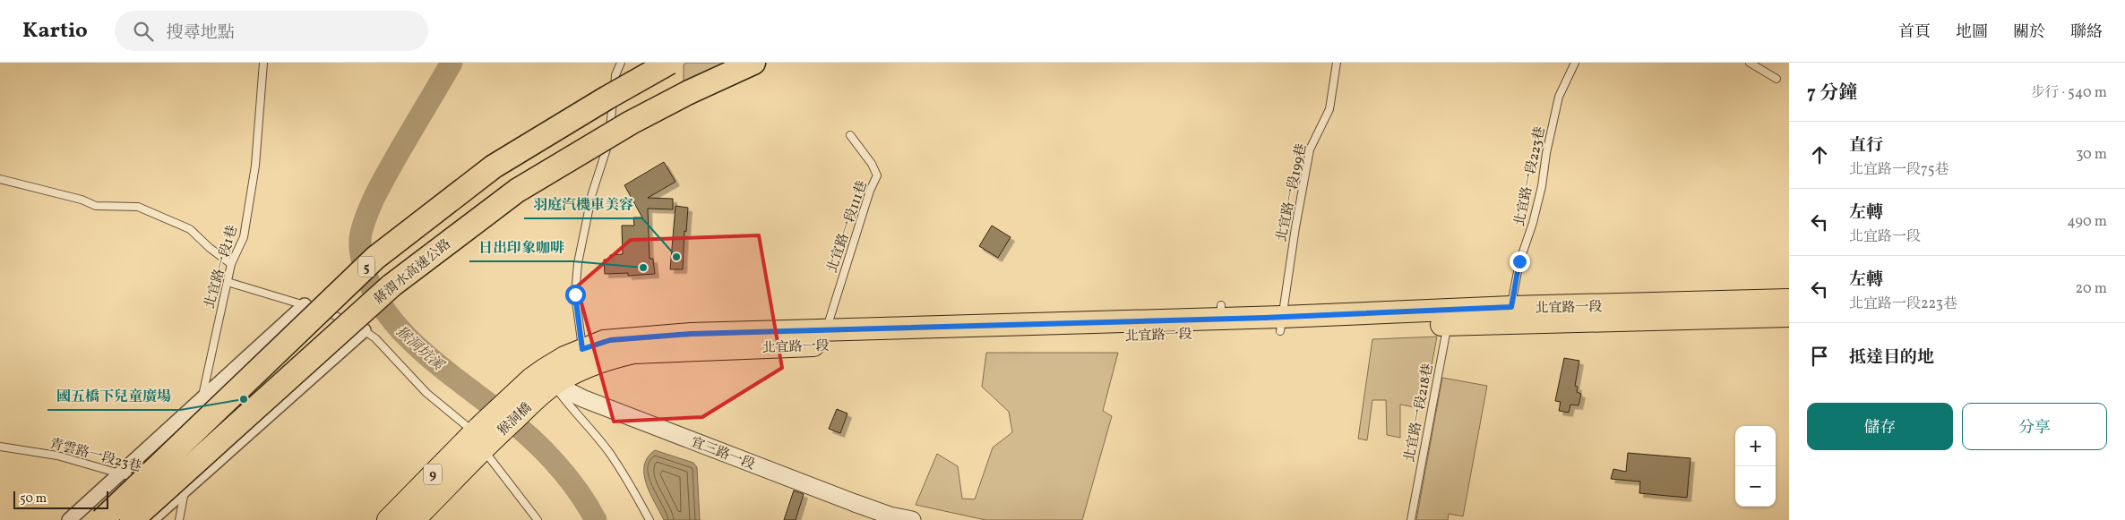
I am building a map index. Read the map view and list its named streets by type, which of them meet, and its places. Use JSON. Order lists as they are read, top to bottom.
{
  "streets": {
    "highway": ["5", "蔣渭水高速公路"],
    "main road": ["北宜路一段", "猴洞橋", "9"],
    "street": ["宜三路一段"],
    "lane": [
      "北宜路一段223巷",
      "北宜路一段199巷",
      "北宜路一段111巷",
      "北宜路一段1巷",
      "北宜路一段218巷",
      "青雲路一段23巷"
    ]
  },
  "crossings": [
    ["北宜路一段223巷", "北宜路一段"],
    ["北宜路一段199巷", "北宜路一段"],
    ["北宜路一段111巷", "北宜路一段"],
    ["北宜路一段", "北宜路一段218巷"],
    ["北宜路一段", "猴洞橋"],
    ["北宜路一段", "宜三路一段"],
    ["猴洞橋", "宜三路一段"],
    ["猴洞橋", "9"]
  ],
  "water": ["猴洞坑溪"],
  "places": ["羽庭汽機車美容", "日出印象咖啡", "國五橋下兒童廣場"],
  "scale_bar": "50 m",
  "page": {
    "header": "Kartio",
    "search": "搜尋地點",
    "nav": [
      "首頁",
      "地圖",
      "關於",
      "聯絡"
    ],
    "heading": ["7 分鐘", "步行 · 540 m"],
    "list": [
      ["直行", "北宜路一段75巷", "30 m"],
      ["左轉", "北宜路一段", "490 m"],
      ["左轉", "北宜路一段223巷", "20 m"],
      "抵達目的地"
    ],
    "buttons": ["儲存", "分享"],
    "map_buttons": ["+", "−"],
    "scale": "50 m"
  }
}
